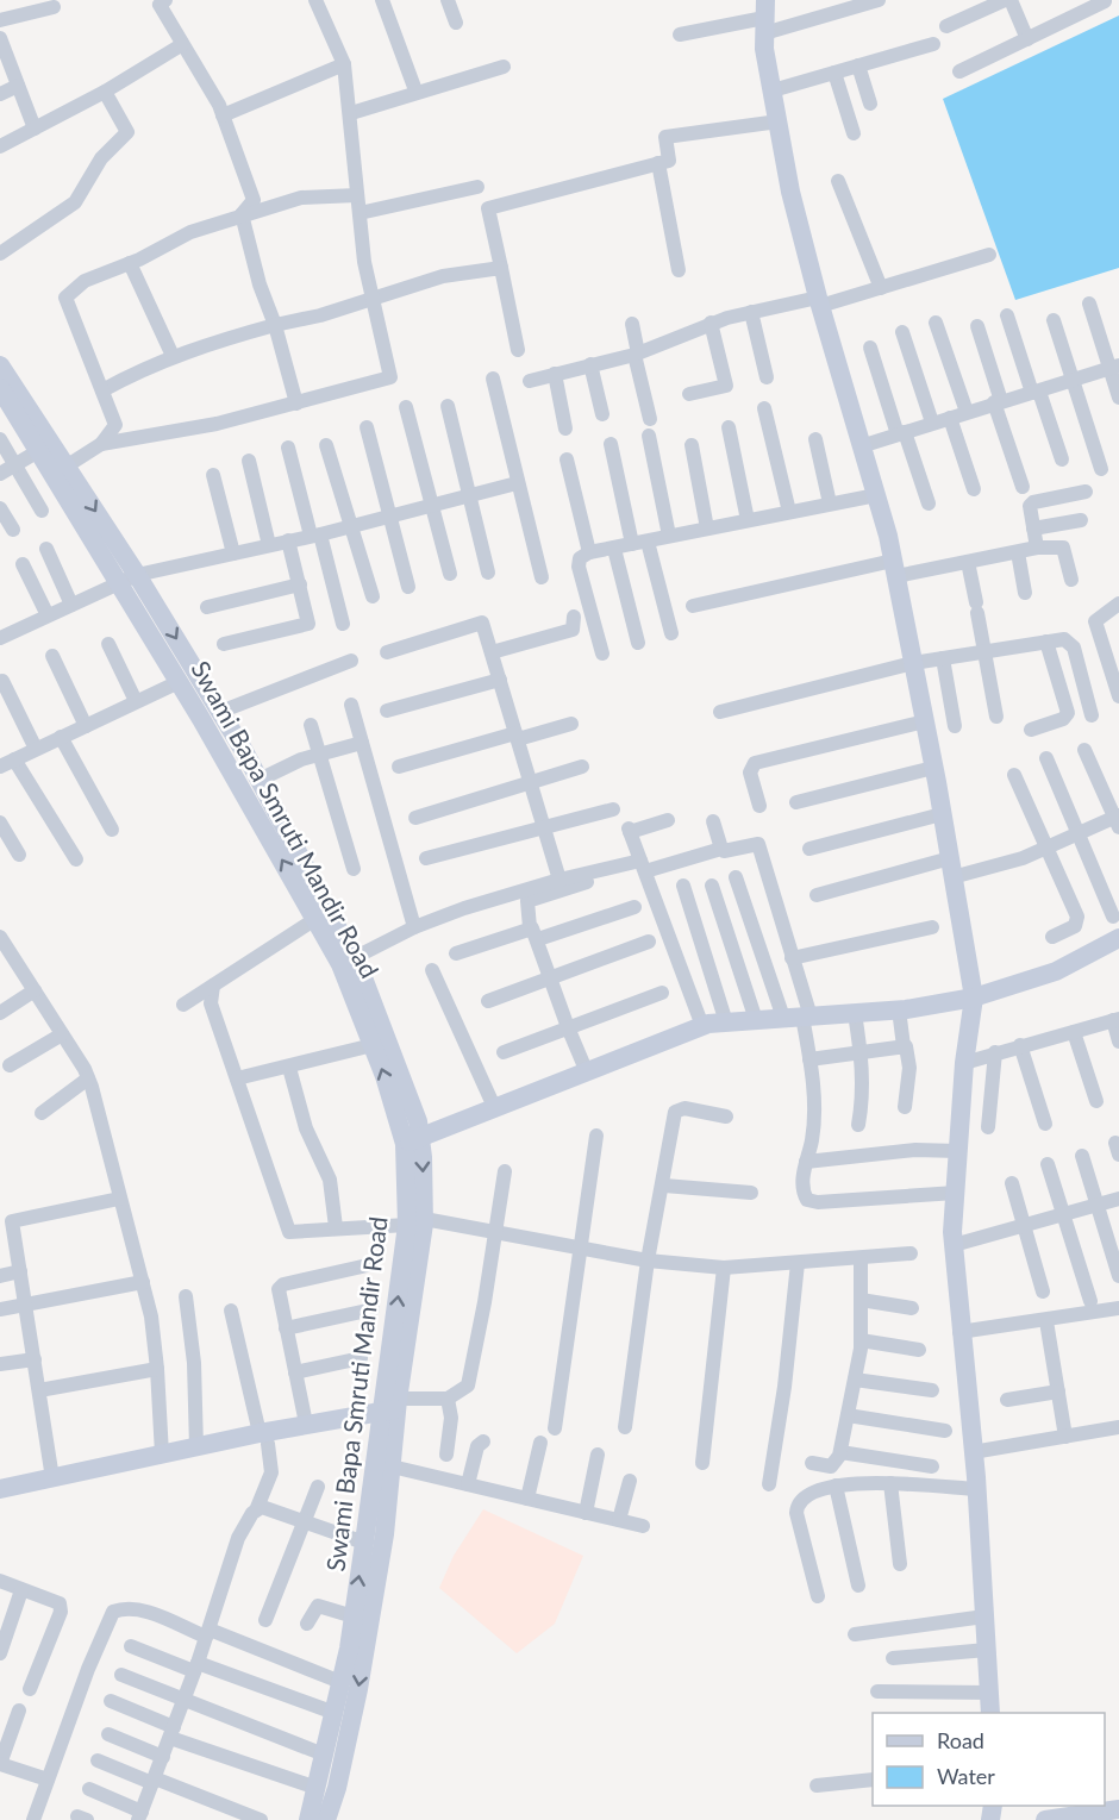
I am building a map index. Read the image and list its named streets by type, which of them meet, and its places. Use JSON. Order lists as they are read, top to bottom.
{
  "streets": {
    "street": ["Swami Bapa Smruti Mandir Road"]
  },
  "legend": ["Road", "Water"]
}
